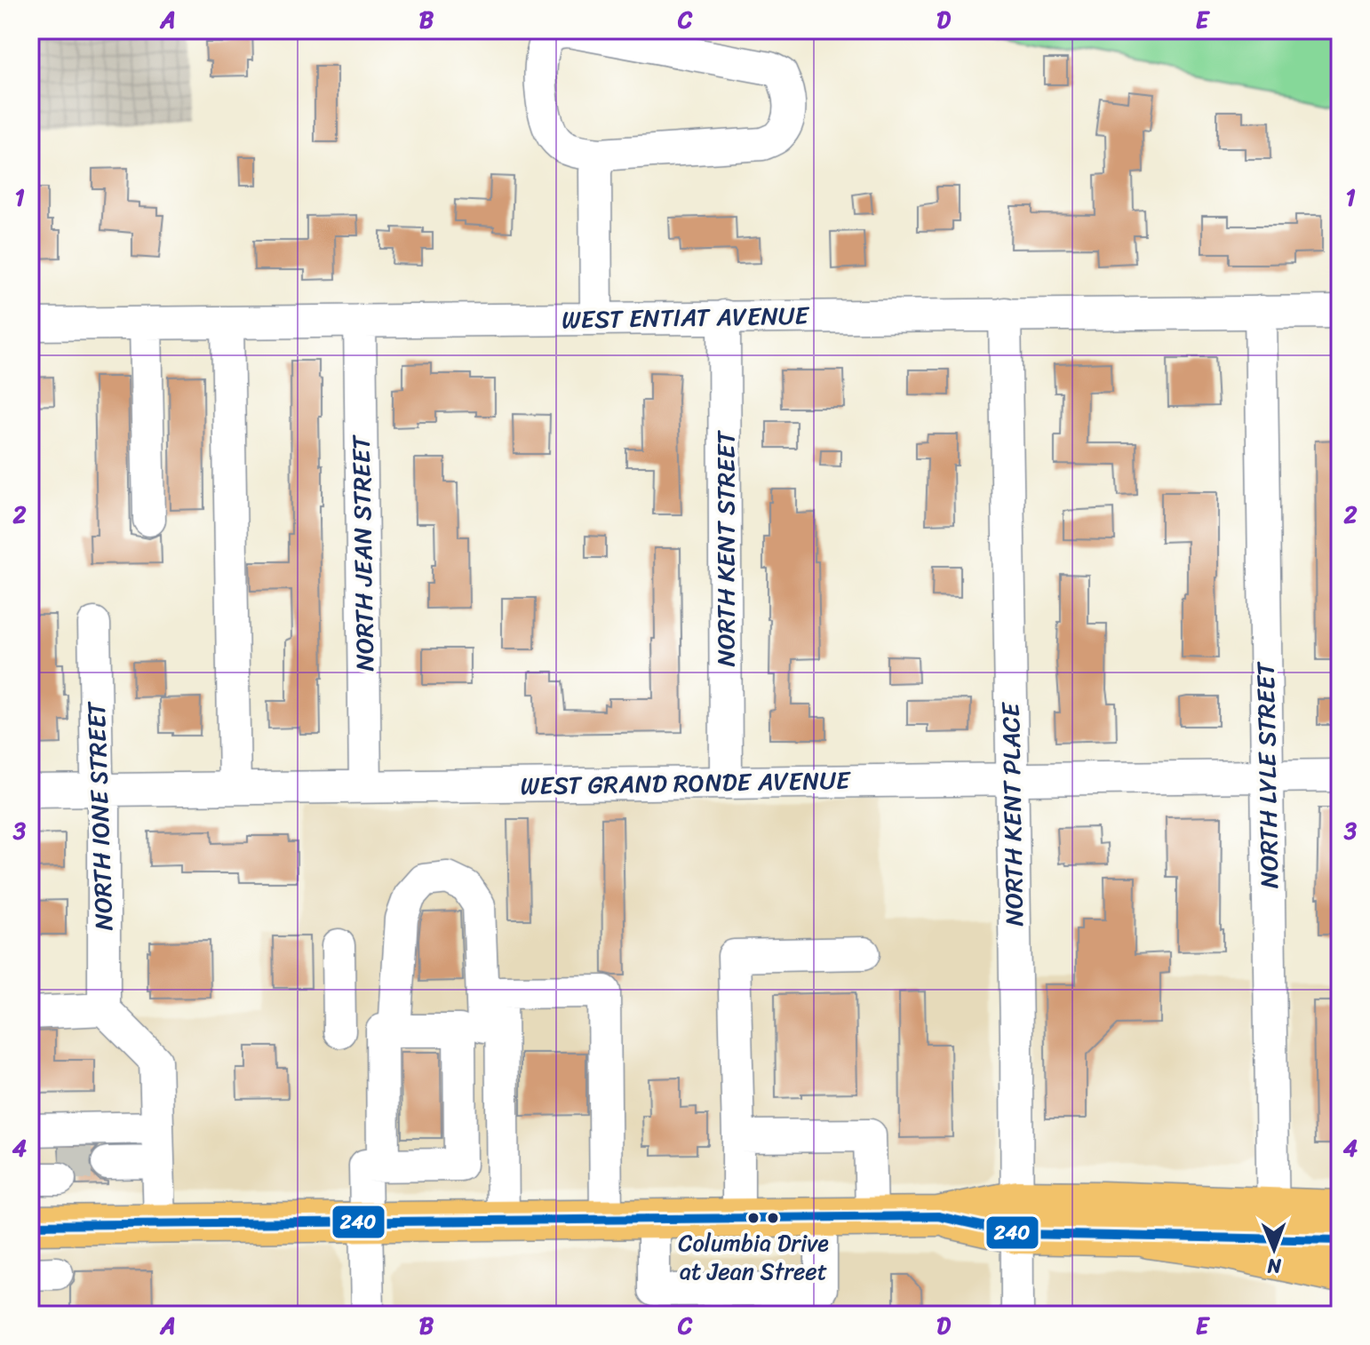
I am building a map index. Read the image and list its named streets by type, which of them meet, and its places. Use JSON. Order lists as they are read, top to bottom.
{
  "streets": {
    "street": [
      "WEST ENTIAT AVENUE",
      "NORTH KENT STREET",
      "NORTH JEAN STREET",
      "NORTH LYLE STREET",
      "WEST GRAND RONDE AVENUE",
      "NORTH KENT PLACE",
      "NORTH IONE STREET"
    ]
  },
  "crossings": [
    ["WEST ENTIAT AVENUE", "NORTH KENT STREET"],
    ["WEST ENTIAT AVENUE", "NORTH JEAN STREET"],
    ["WEST ENTIAT AVENUE", "NORTH LYLE STREET"],
    ["WEST ENTIAT AVENUE", "NORTH KENT PLACE"],
    ["NORTH KENT STREET", "WEST GRAND RONDE AVENUE"],
    ["NORTH JEAN STREET", "WEST GRAND RONDE AVENUE"],
    ["NORTH LYLE STREET", "WEST GRAND RONDE AVENUE"],
    ["WEST GRAND RONDE AVENUE", "NORTH KENT PLACE"],
    ["WEST GRAND RONDE AVENUE", "NORTH IONE STREET"]
  ],
  "places": ["Columbia Drive at Jean Street"],
  "lines": ["transit line 240"],
  "north": "bottom",
  "grid": {
    "columns": [
      "A",
      "B",
      "C",
      "D",
      "E"
    ],
    "rows": [
      "1",
      "2",
      "3",
      "4"
    ]
  }
}
